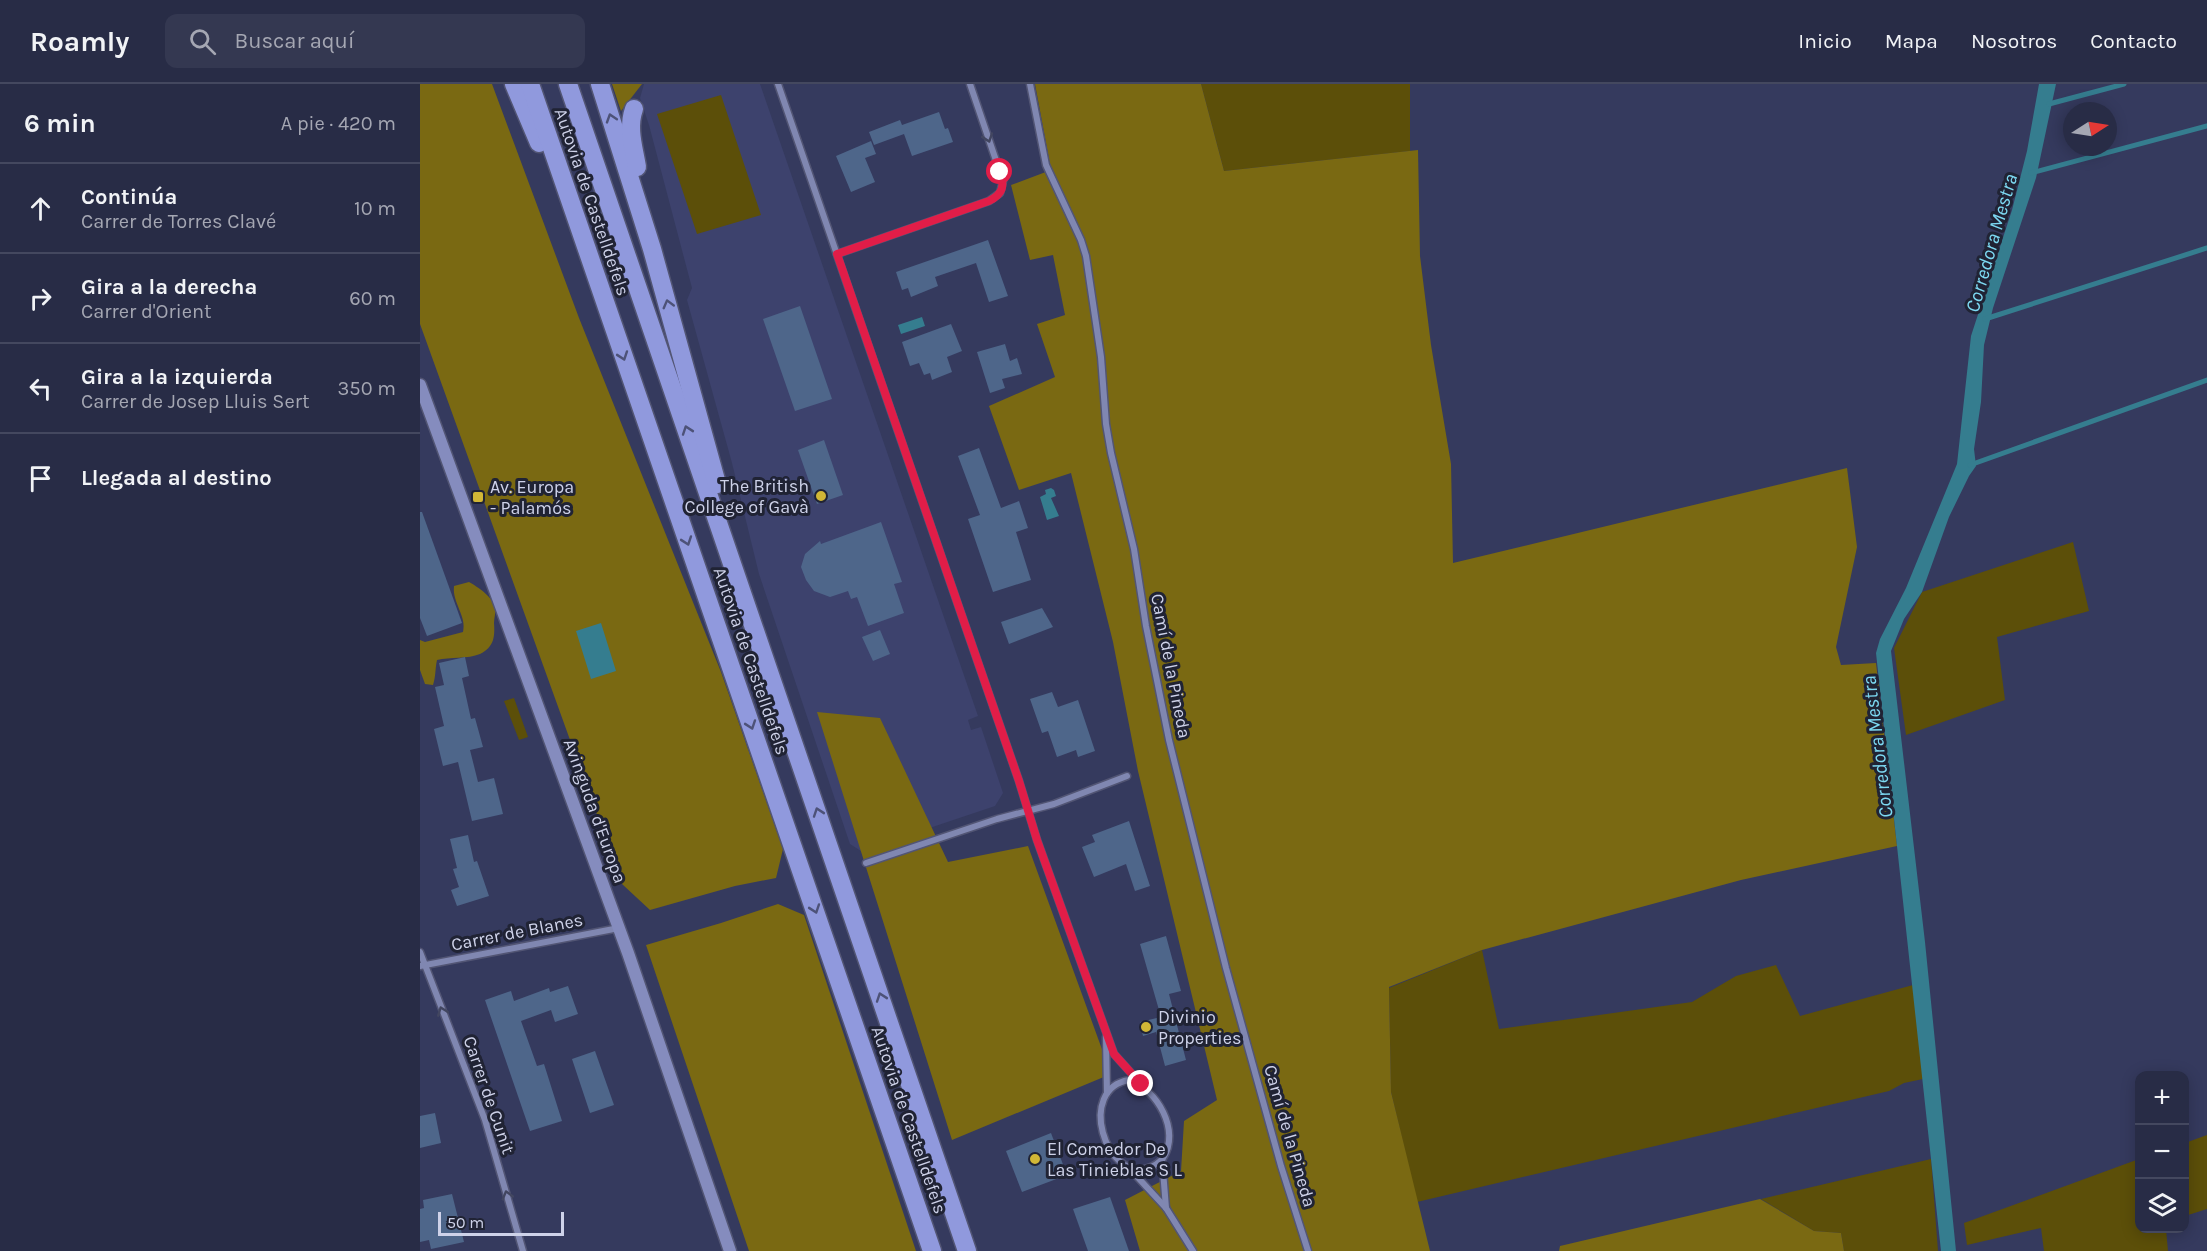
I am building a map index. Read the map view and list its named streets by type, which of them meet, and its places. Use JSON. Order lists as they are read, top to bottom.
{
  "streets": {
    "highway": ["Autovia de Castelldefels"],
    "street": [
      "Camí de la Pineda",
      "Avinguda d'Europa",
      "Carrer de Blanes",
      "Carrer de Cunit"
    ]
  },
  "crossings": [
    ["Avinguda d'Europa", "Carrer de Blanes"],
    ["Carrer de Blanes", "Carrer de Cunit"]
  ],
  "one_way": ["Carrer de Cunit"],
  "water": ["Corredora Mestra"],
  "places": {
    "other": ["The British College of Gavà", "Divinio Properties", "El Comedor De Las Tinieblas S L"],
    "transit": ["Av. Europa - Palamós"]
  },
  "scale_bar": "50 m",
  "north": "right",
  "page": {
    "header": "Roamly",
    "search": "Buscar aquí",
    "nav": [
      "Inicio",
      "Mapa",
      "Nosotros",
      "Contacto"
    ],
    "heading": ["6 min", "A pie · 420 m"],
    "list": [
      ["Continúa", "Carrer de Torres Clavé", "10 m"],
      ["Gira a la derecha", "Carrer d'Orient", "60 m"],
      ["Gira a la izquierda", "Carrer de Josep Lluis Sert", "350 m"],
      "Llegada al destino"
    ],
    "map_buttons": ["+", "−"],
    "scale": "50 m"
  }
}
